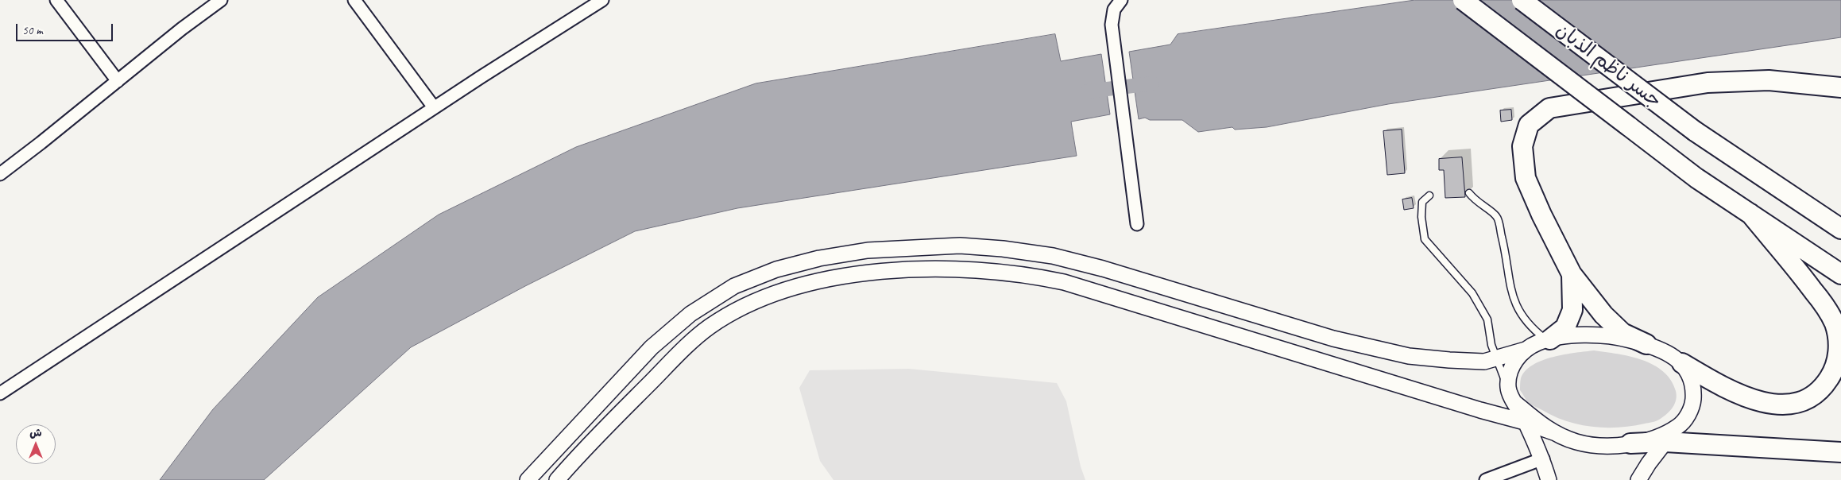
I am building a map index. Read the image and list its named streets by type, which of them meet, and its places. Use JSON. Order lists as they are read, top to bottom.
{
  "streets": {
    "highway": ["جسر ناظم الذبان"]
  },
  "scale_bar": "50 m",
  "north": "top"
}
